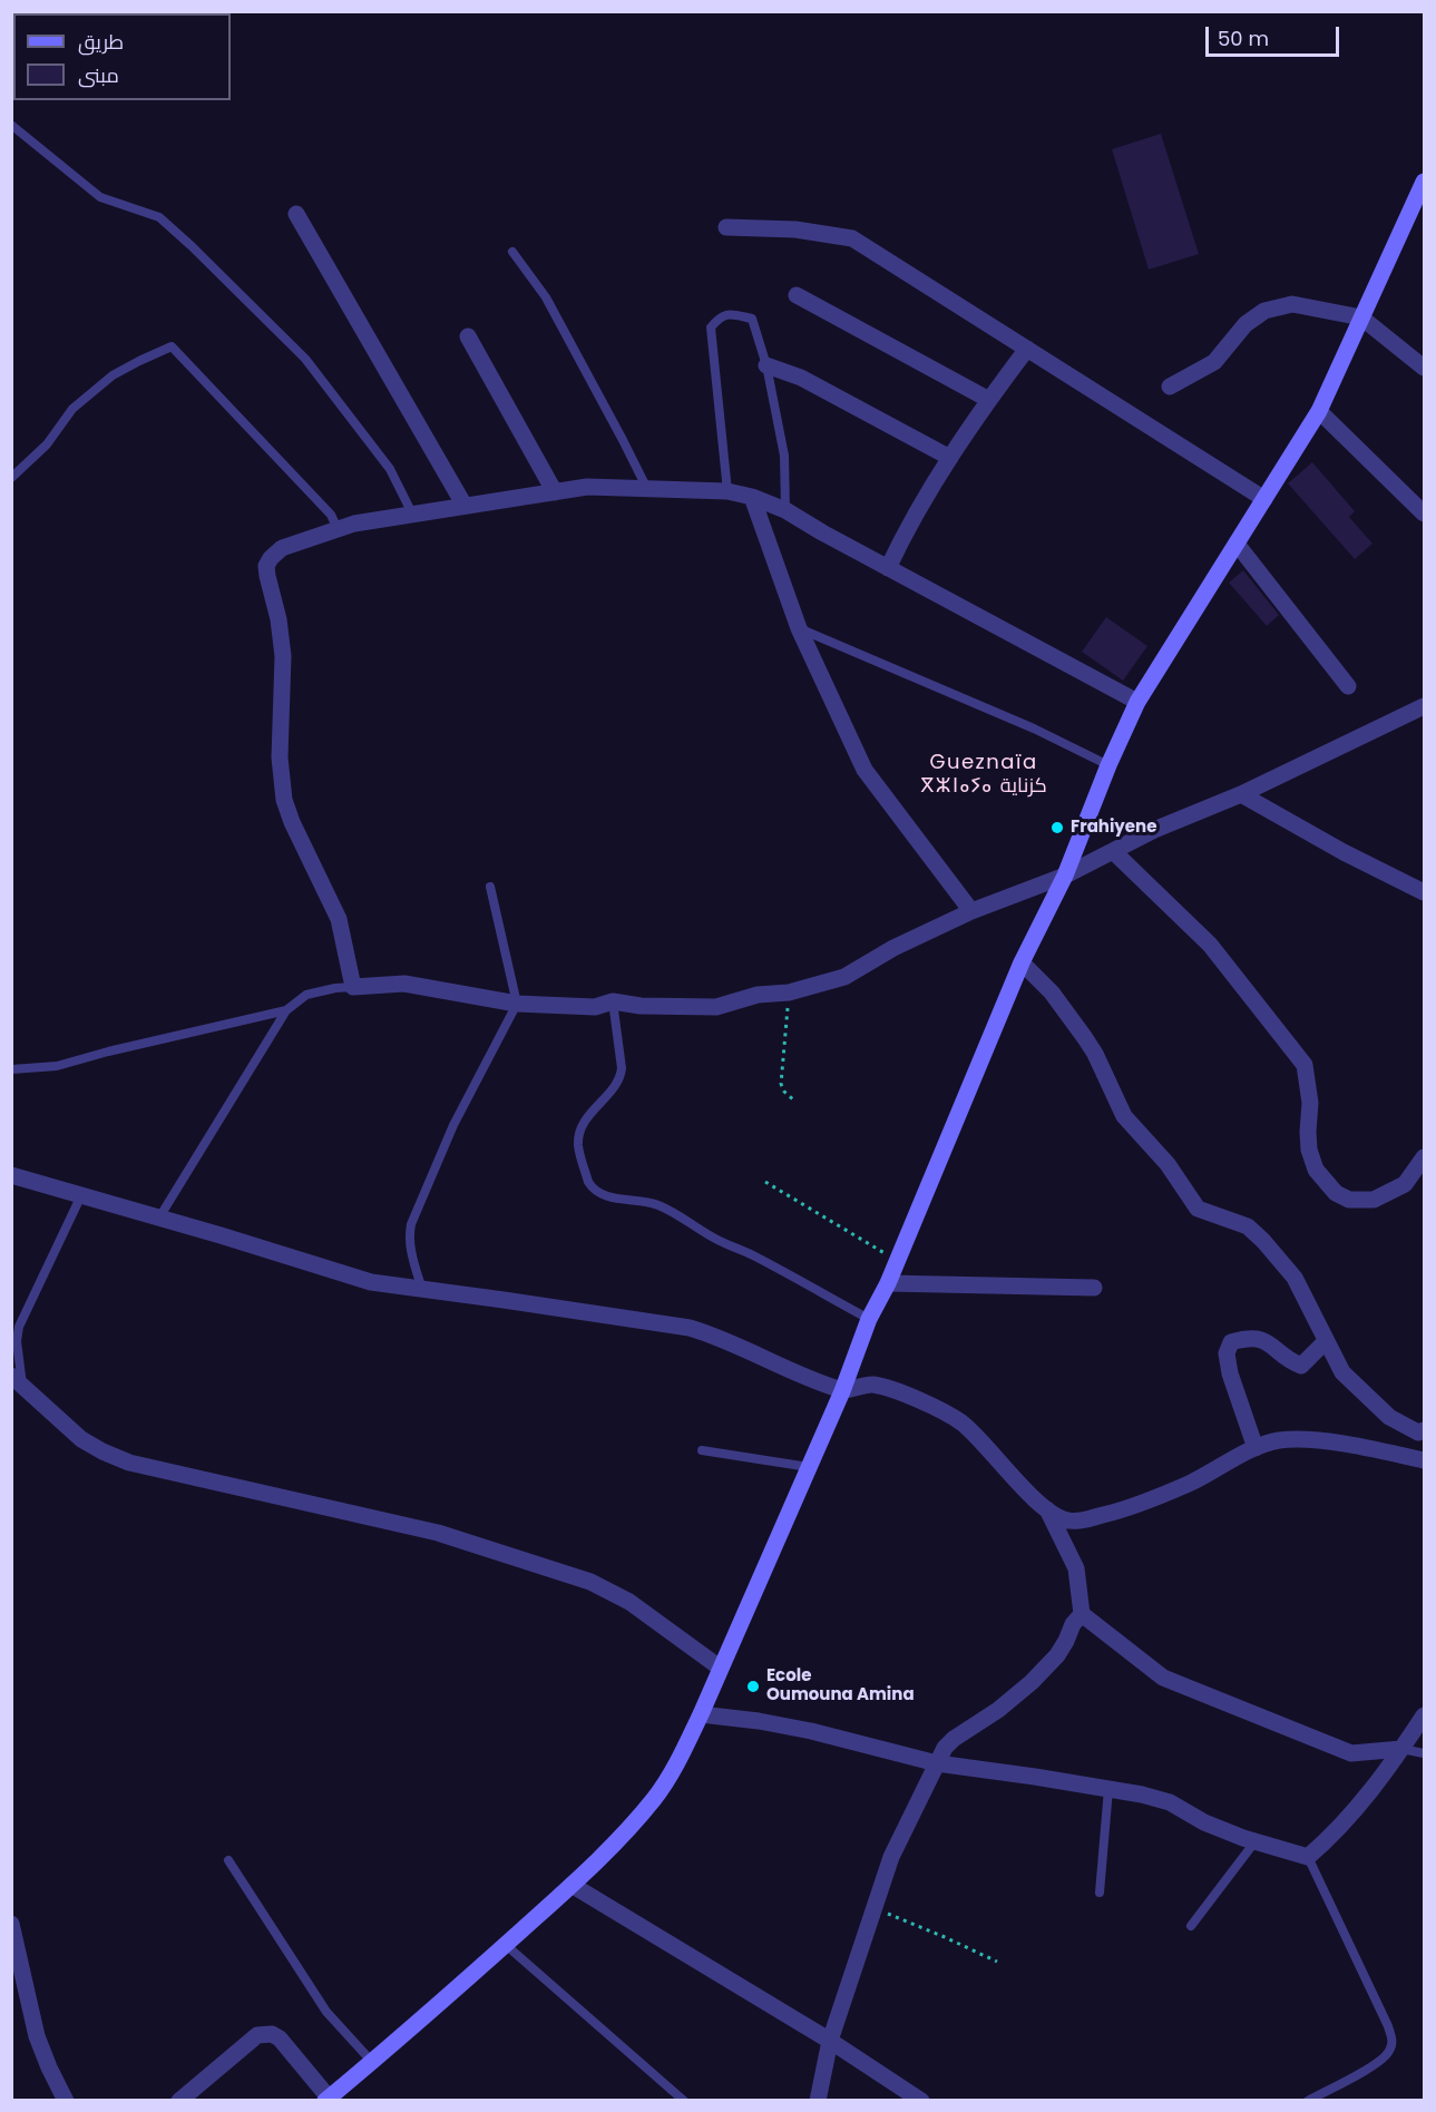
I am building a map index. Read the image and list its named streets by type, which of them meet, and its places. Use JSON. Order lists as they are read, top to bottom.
{
  "districts": ["Gueznaïa ⴳⵣⵏⴰⵢⴰ كزناية"],
  "places": ["Frahiyene", "Ecole Oumouna Amina"],
  "legend": ["طريق", "مبنى"],
  "scale_bar": "50 m"
}
